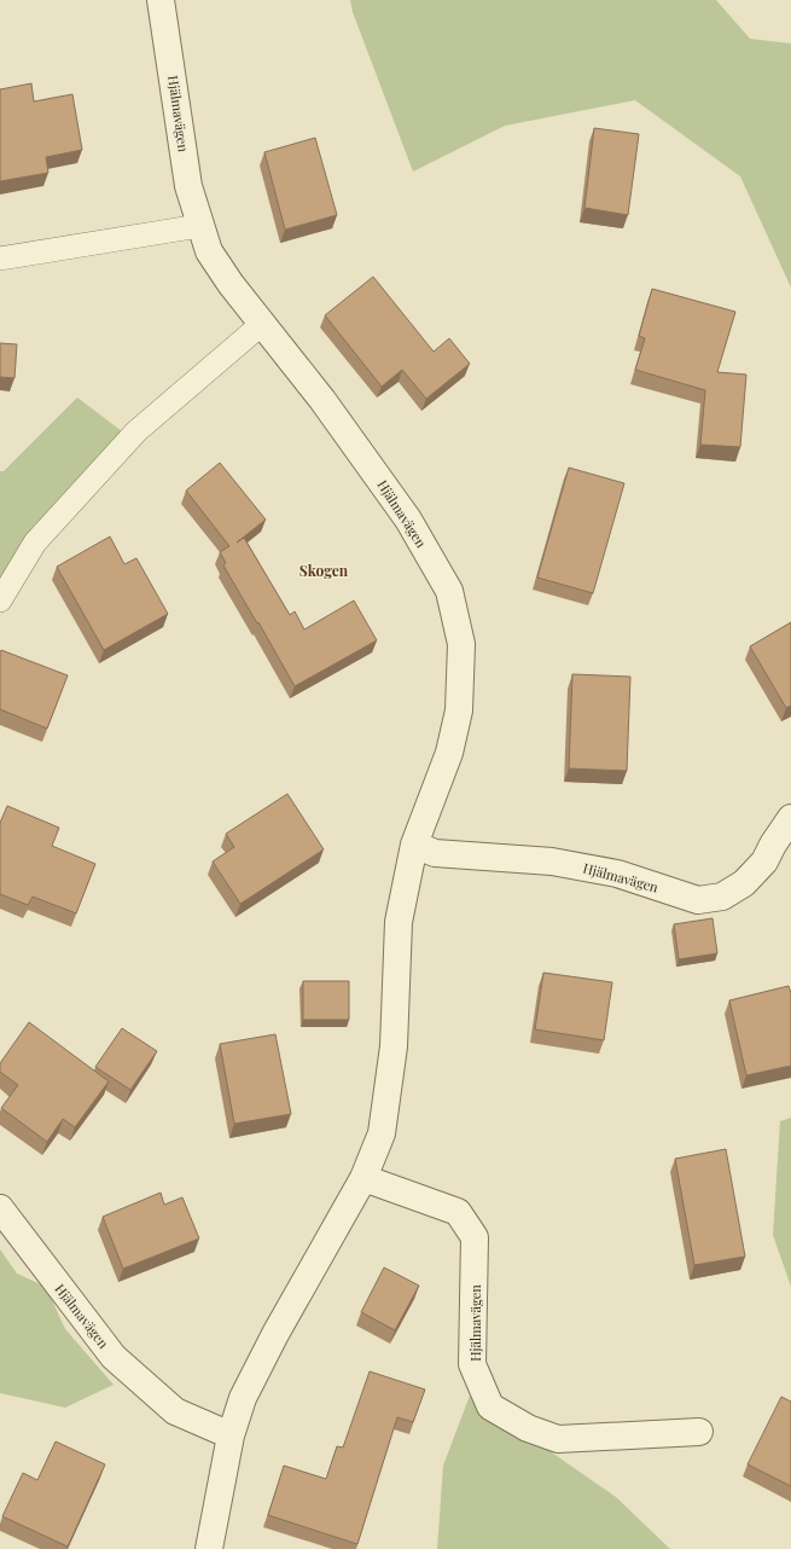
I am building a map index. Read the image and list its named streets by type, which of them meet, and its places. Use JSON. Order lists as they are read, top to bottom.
{
  "streets": {
    "street": ["Hjälmavägen"]
  },
  "districts": ["Skogen"]
}
